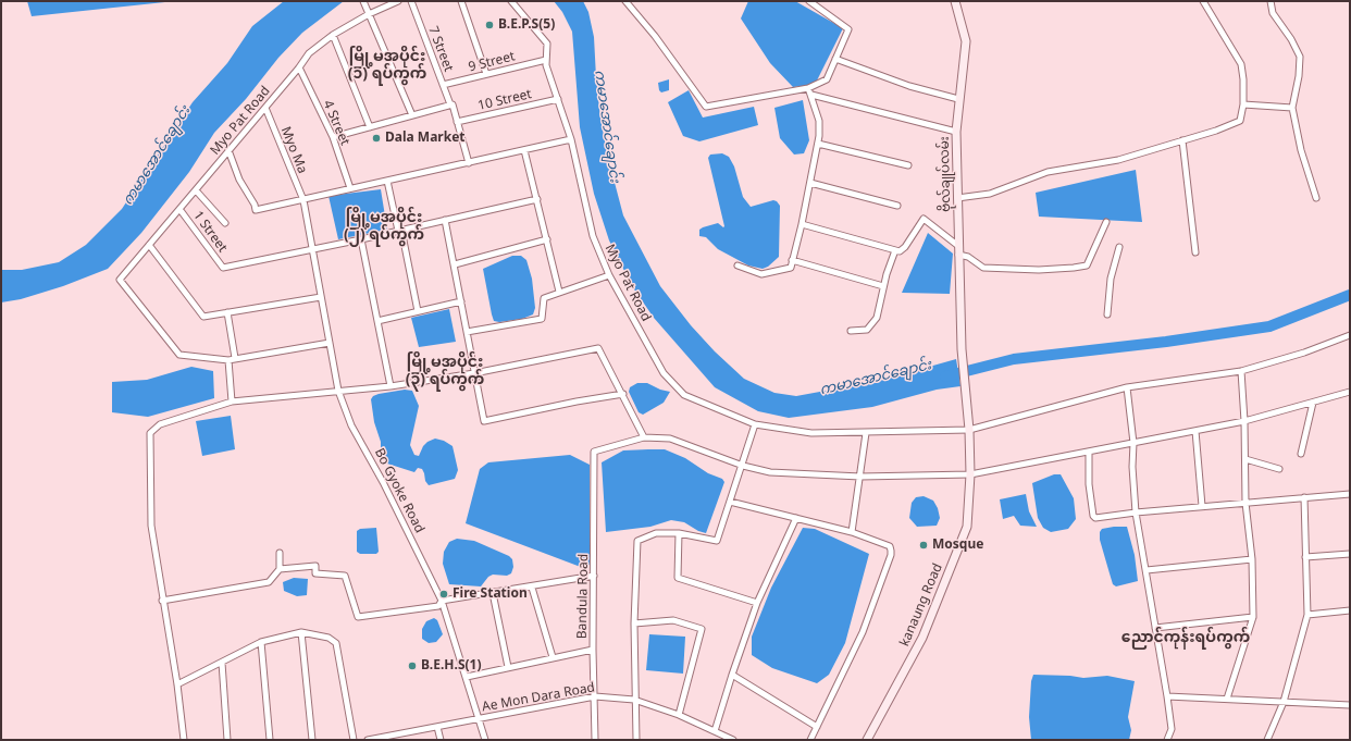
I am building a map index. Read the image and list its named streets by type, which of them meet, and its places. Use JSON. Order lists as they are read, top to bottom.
{
  "streets": {
    "street": [
      "7 Street",
      "9 Street",
      "10 Street",
      "Myo Pat Road",
      "4 Street",
      "Myo Ma",
      "ဗိုလ်ချုပ်လမ်း",
      "1 Street",
      "Bo Gyoke Road",
      "Bandula Road",
      "kanaung Road",
      "Ae Mon Dara Road"
    ]
  },
  "crossings": [
    ["7 Street", "9 Street"],
    ["7 Street", "10 Street"],
    ["9 Street", "Myo Pat Road"],
    ["10 Street", "Myo Pat Road"],
    ["Myo Pat Road", "4 Street"],
    ["Myo Pat Road", "Myo Ma"],
    ["Myo Pat Road", "1 Street"],
    ["Myo Pat Road", "kanaung Road"],
    ["Myo Ma", "1 Street"],
    ["Myo Ma", "Bo Gyoke Road"],
    ["ဗိုလ်ချုပ်လမ်း", "kanaung Road"],
    ["1 Street", "Bo Gyoke Road"],
    ["Bo Gyoke Road", "Ae Mon Dara Road"],
    ["Bandula Road", "Ae Mon Dara Road"]
  ],
  "districts": [
    "မြို့မအပိုင်း (၁) ရပ်ကွက်",
    "မြို့မအပိုင်း (၂) ရပ်ကွက်",
    "မြို့မအပိုင်း (၃) ရပ်ကွက်",
    "ညောင်ကုန်းရပ်ကွက်"
  ],
  "water": ["ကမာအောင်ချောင်း"],
  "places": [
    "B.E.P.S(5)",
    "Dala Market",
    "Mosque",
    "Fire Station",
    "B.E.H.S(1)"
  ]
}
